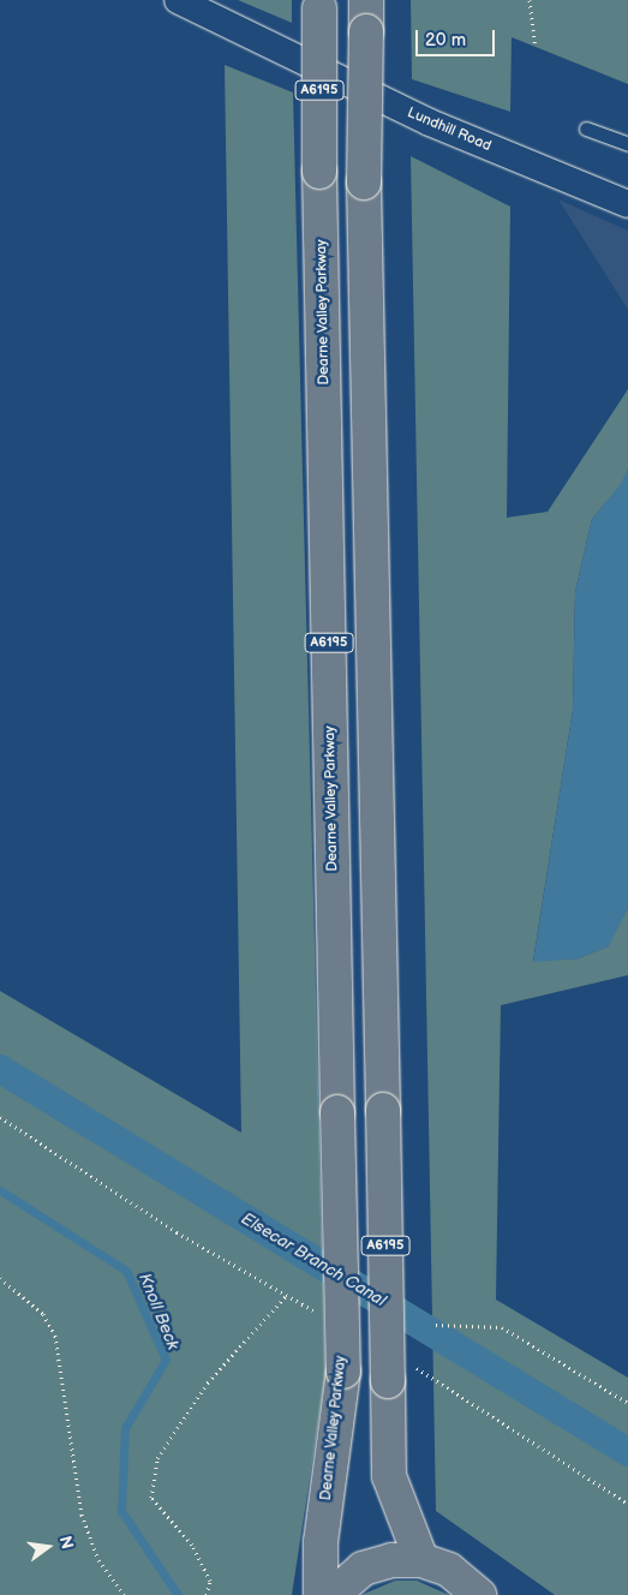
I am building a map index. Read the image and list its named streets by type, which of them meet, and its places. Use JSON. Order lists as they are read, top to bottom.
{
  "streets": {
    "highway": ["A6195", "Dearne Valley Parkway"],
    "street": ["Lundhill Road"]
  },
  "water": ["Elsecar Branch Canal", "Knoll Beck"],
  "scale_bar": "20 m",
  "north": "right"
}
